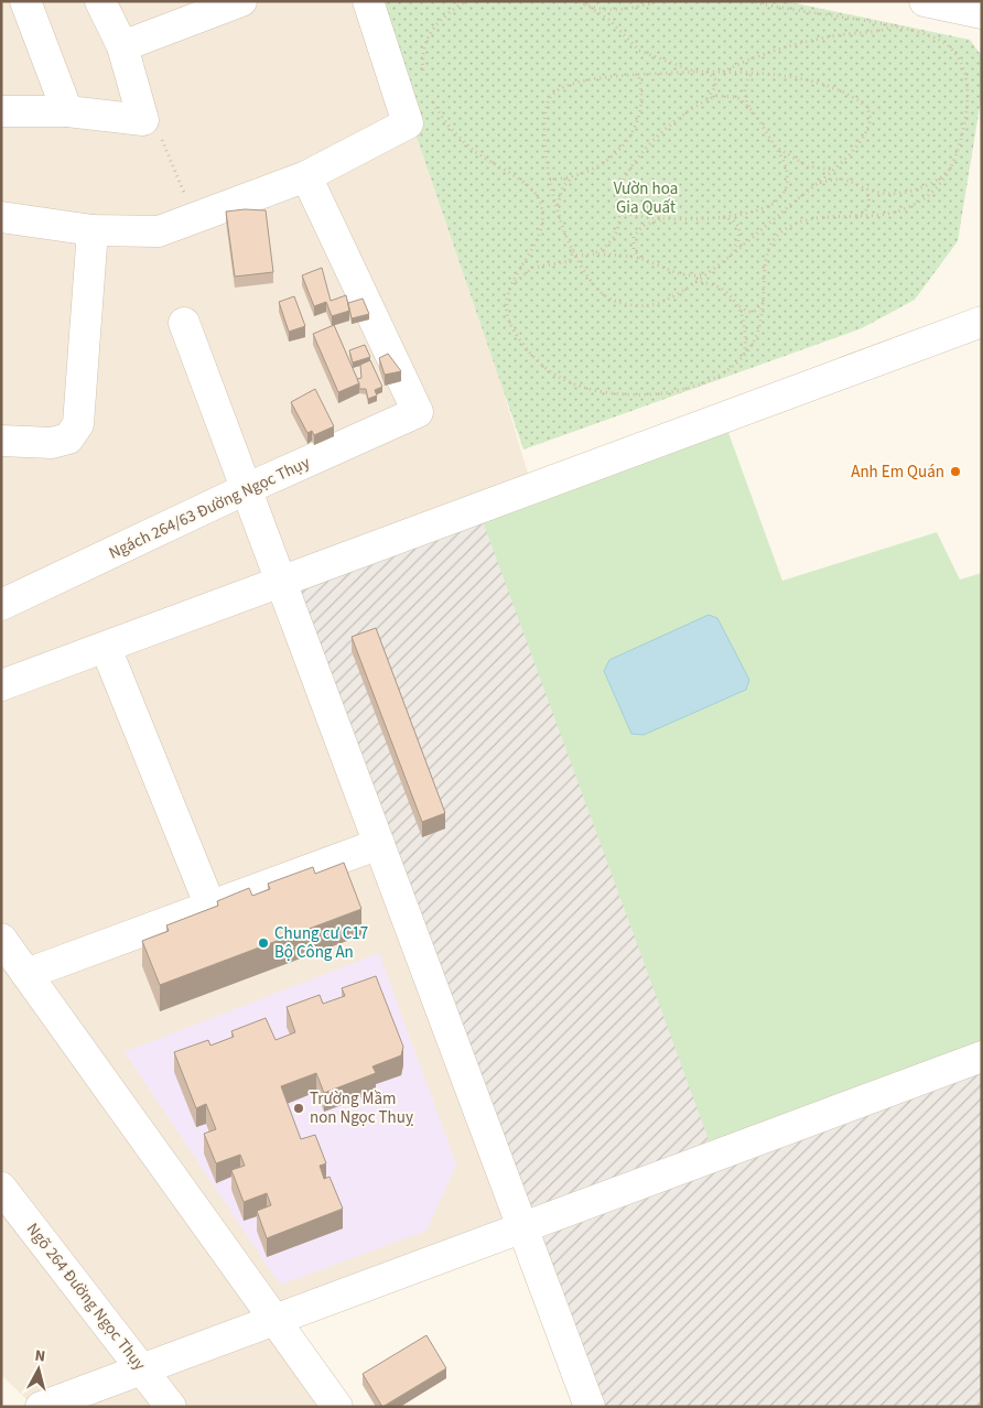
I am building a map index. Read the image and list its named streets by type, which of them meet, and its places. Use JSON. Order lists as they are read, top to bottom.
{
  "streets": {
    "street": ["Ngách 264/63 Đường Ngọc Thụy", "Ngõ 264 Đường Ngọc Thụy"]
  },
  "parks": ["Vườn hoa Gia Quất"],
  "places": ["Anh Em Quán", "Chung cư C17 Bộ Công An", "Trường Mầm non Ngọc Thuỵ"],
  "north": "top"
}
